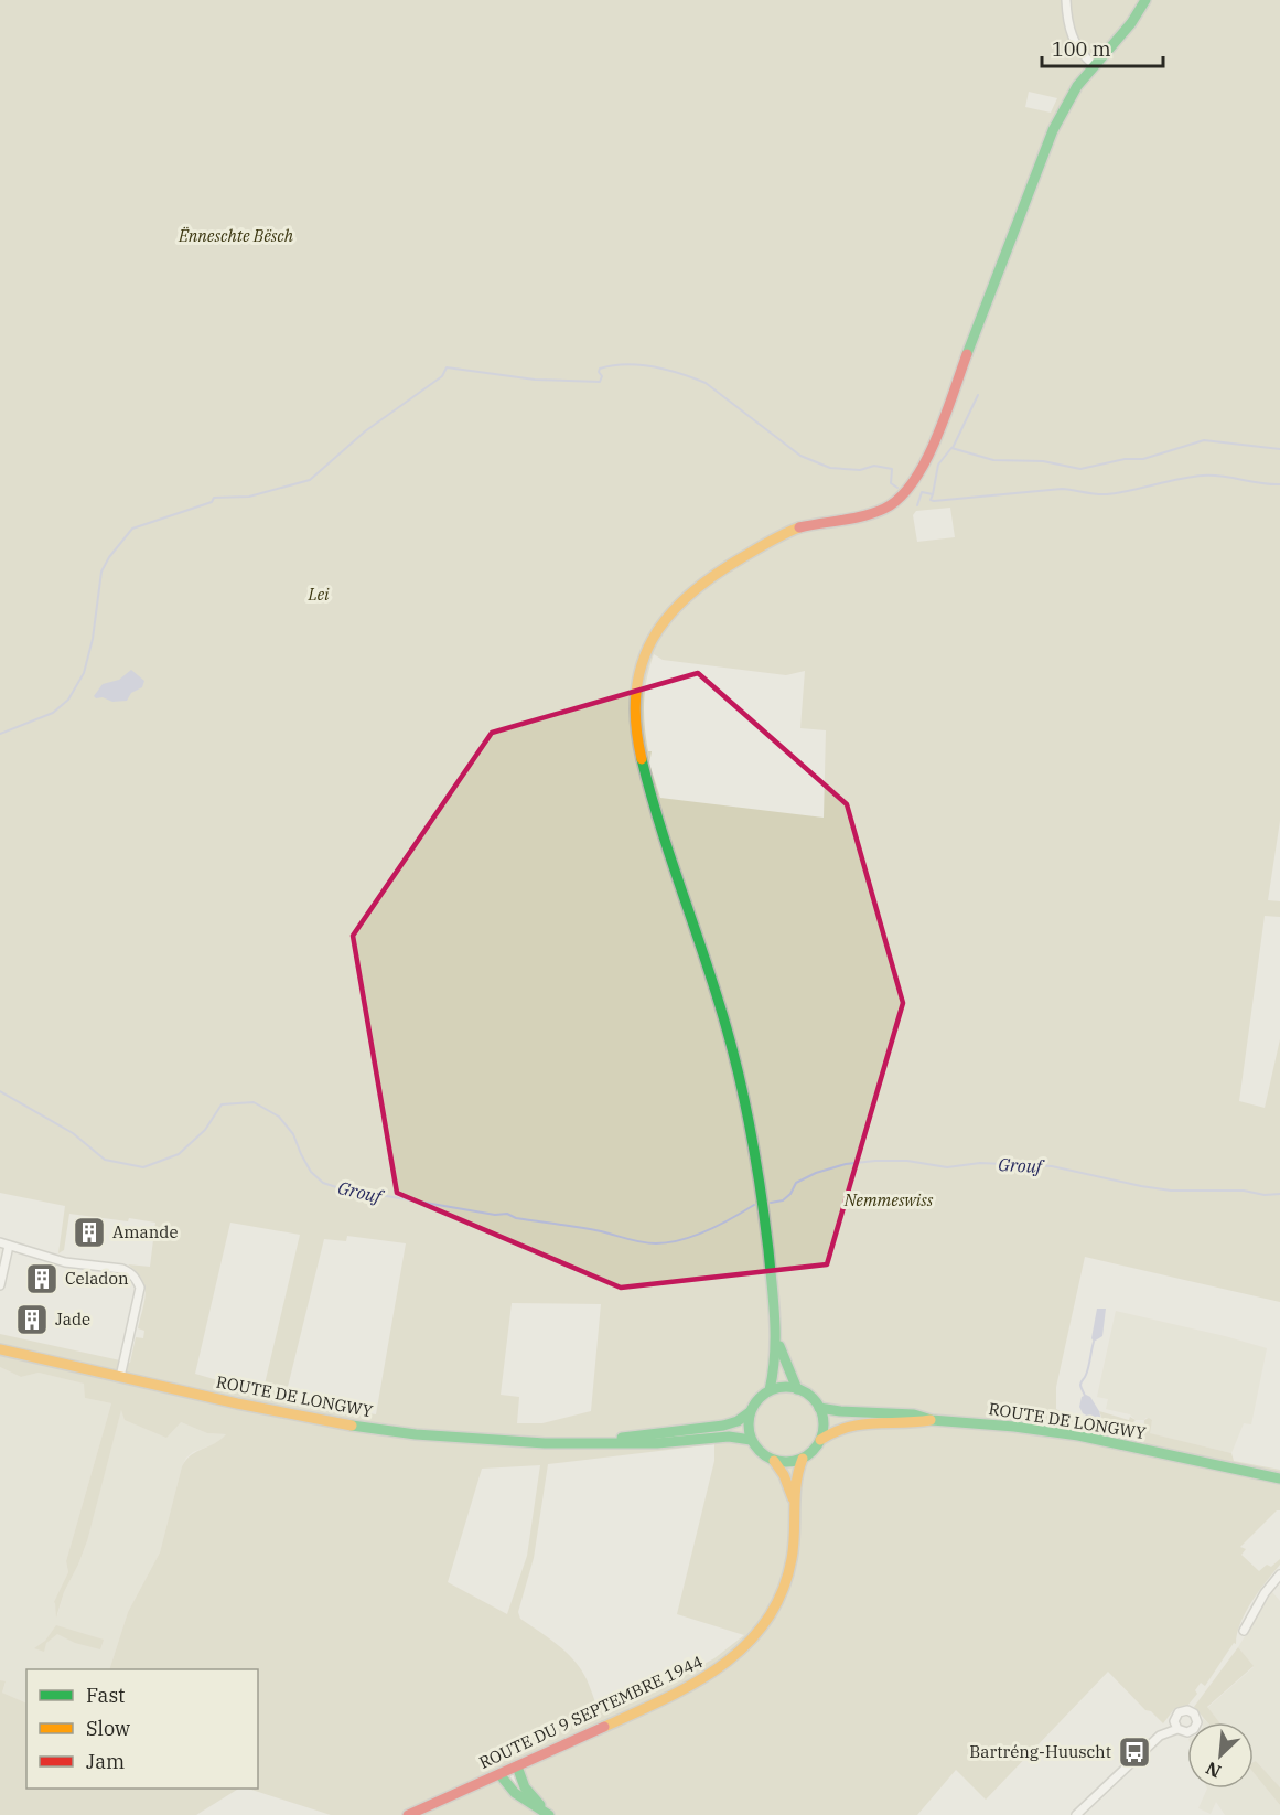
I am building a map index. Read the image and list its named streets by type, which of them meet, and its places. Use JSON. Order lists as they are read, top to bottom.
{
  "streets": {
    "main road": ["ROUTE DE LONGWY", "ROUTE DU 9 SEPTEMBRE 1944"]
  },
  "crossings": [
    ["ROUTE DE LONGWY", "ROUTE DU 9 SEPTEMBRE 1944"]
  ],
  "water": ["Grouf"],
  "parks": ["Ënneschte Bësch", "Lei", "Nemmeswiss"],
  "places": {
    "building": ["Amande", "Celadon", "Jade"],
    "bus stop": ["Bartréng-Huuscht"]
  },
  "legend": ["Fast", "Slow", "Jam"],
  "scale_bar": "100 m",
  "north": "bottom left"
}
